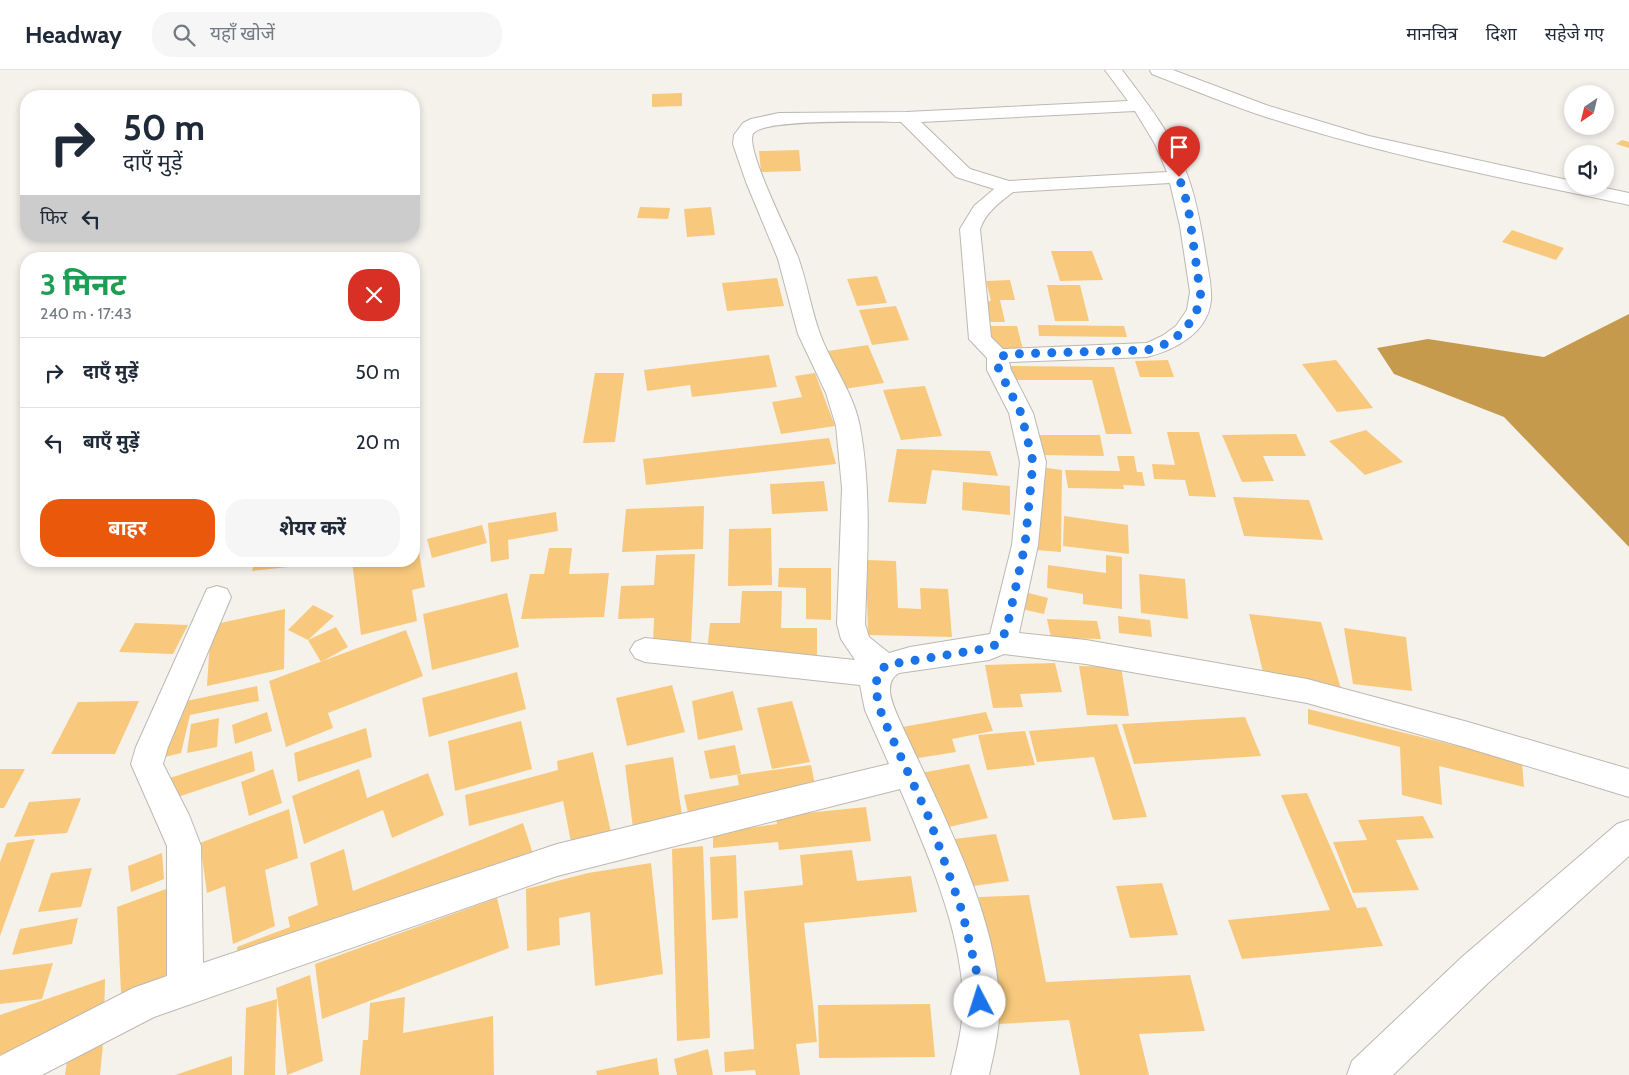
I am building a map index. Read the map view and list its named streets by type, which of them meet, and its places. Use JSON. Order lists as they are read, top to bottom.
{
  "north": "bottom left",
  "page": {
    "header": "Headway",
    "search": "यहाँ खोजें",
    "nav": ["मानचित्र", "दिशा", "सहेजे गए"],
    "turn": ["50 m", "दाएँ मुड़ें"],
    "then": "फिर",
    "heading": ["3 मिनट", "240 m · 17:43"],
    "list": [
      {
        "name": "दाएँ मुड़ें",
        "value": "50 m"
      },
      {
        "name": "बाएँ मुड़ें",
        "value": "20 m"
      }
    ],
    "buttons": ["बाहर", "शेयर करें"]
  }
}
